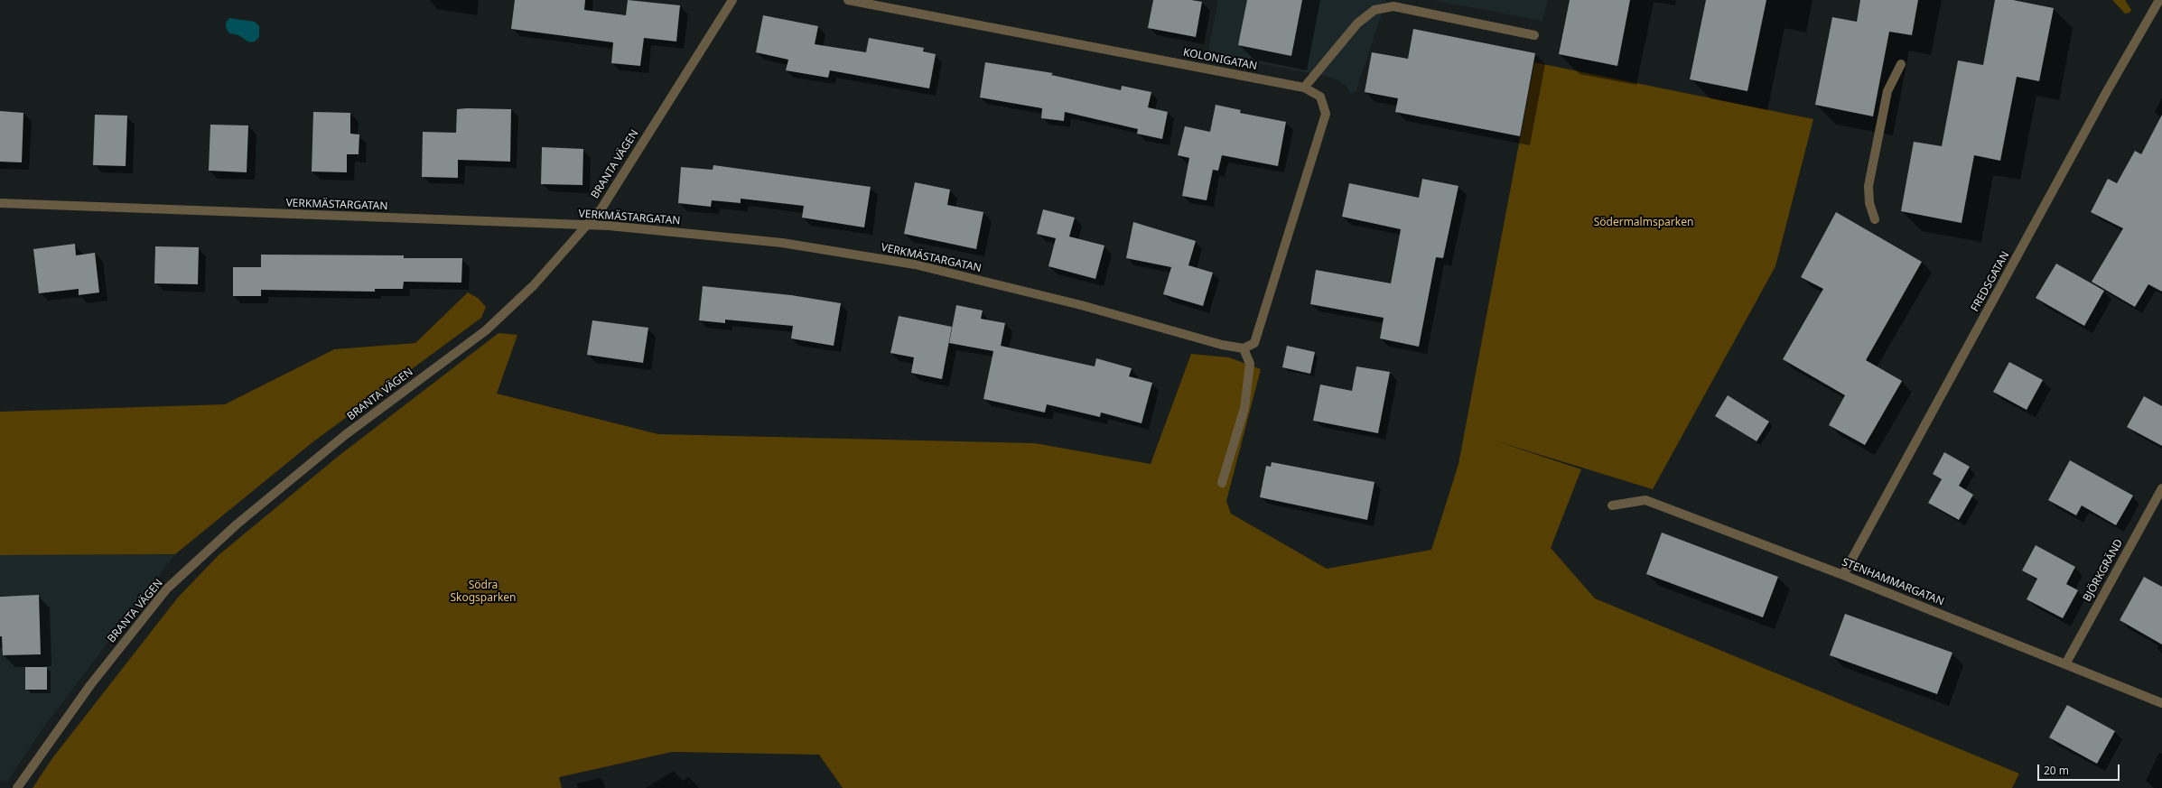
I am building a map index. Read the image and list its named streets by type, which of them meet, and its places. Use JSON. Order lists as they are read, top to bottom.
{
  "streets": {
    "street": [
      "KOLONIGATAN",
      "BRANTA VÄGEN",
      "VERKMÄSTARGATAN",
      "FREDSGATAN",
      "BJÖRKGRÄND",
      "STENHAMMARGATAN"
    ]
  },
  "crossings": [
    ["KOLONIGATAN", "VERKMÄSTARGATAN"],
    ["BRANTA VÄGEN", "VERKMÄSTARGATAN"],
    ["FREDSGATAN", "STENHAMMARGATAN"],
    ["BJÖRKGRÄND", "STENHAMMARGATAN"]
  ],
  "parks": ["Södermalmsparken", "Södra Skogsparken"],
  "scale_bar": "20 m"
}
